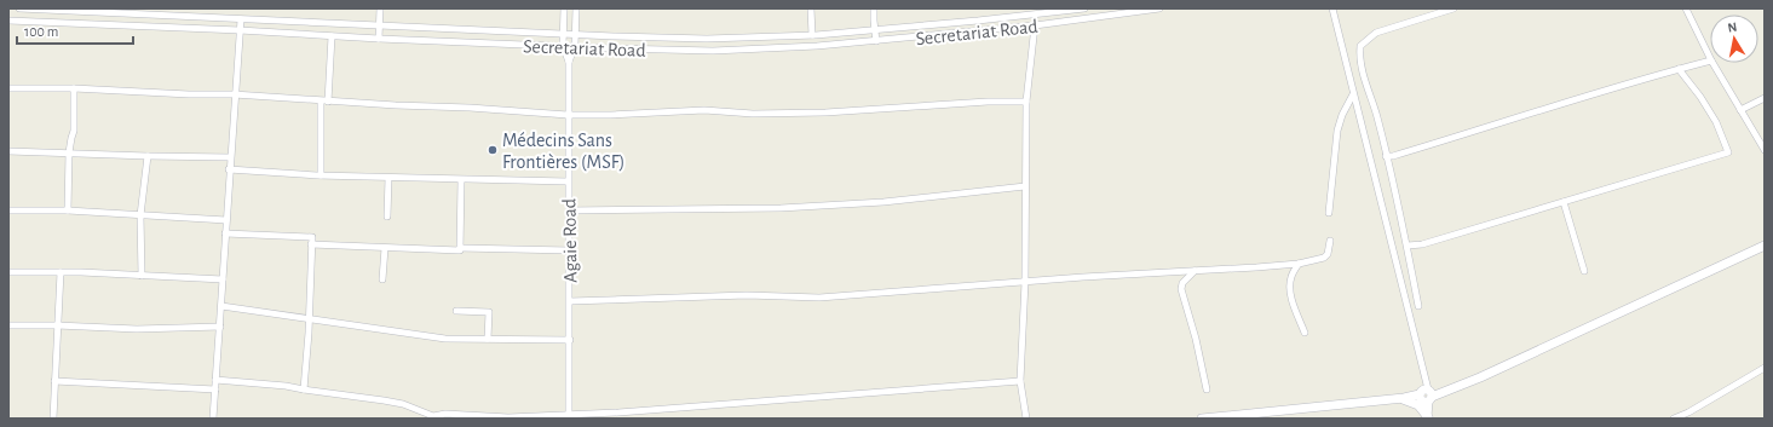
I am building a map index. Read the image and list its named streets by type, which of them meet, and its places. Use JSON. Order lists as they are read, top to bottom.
{
  "streets": {
    "street": ["Secretariat Road", "Agaie Road"]
  },
  "places": ["Médecins Sans Frontières (MSF)"],
  "scale_bar": "100 m",
  "north": "top"
}
